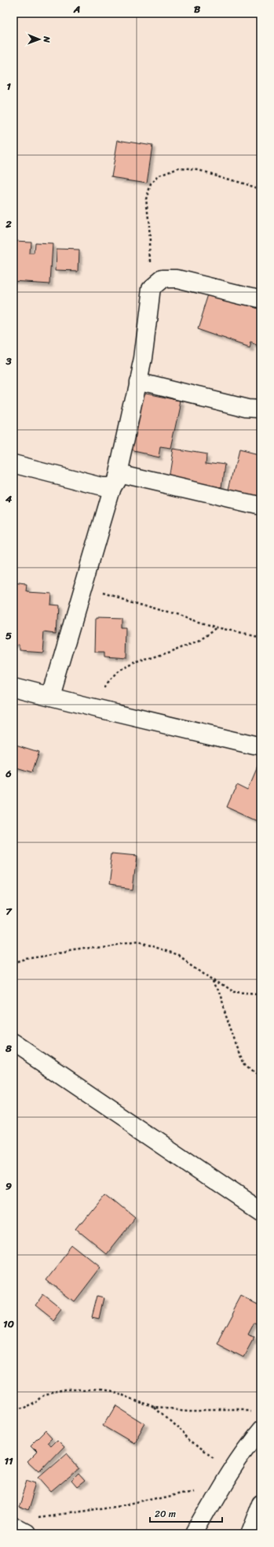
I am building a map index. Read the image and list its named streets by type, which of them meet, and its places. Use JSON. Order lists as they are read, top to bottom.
{
  "scale_bar": "20 m",
  "north": "right",
  "grid": {
    "columns": ["A", "B"],
    "rows": [
      "1",
      "2",
      "3",
      "4",
      "5",
      "6",
      "7",
      "8",
      "9",
      "10",
      "11"
    ]
  }
}
